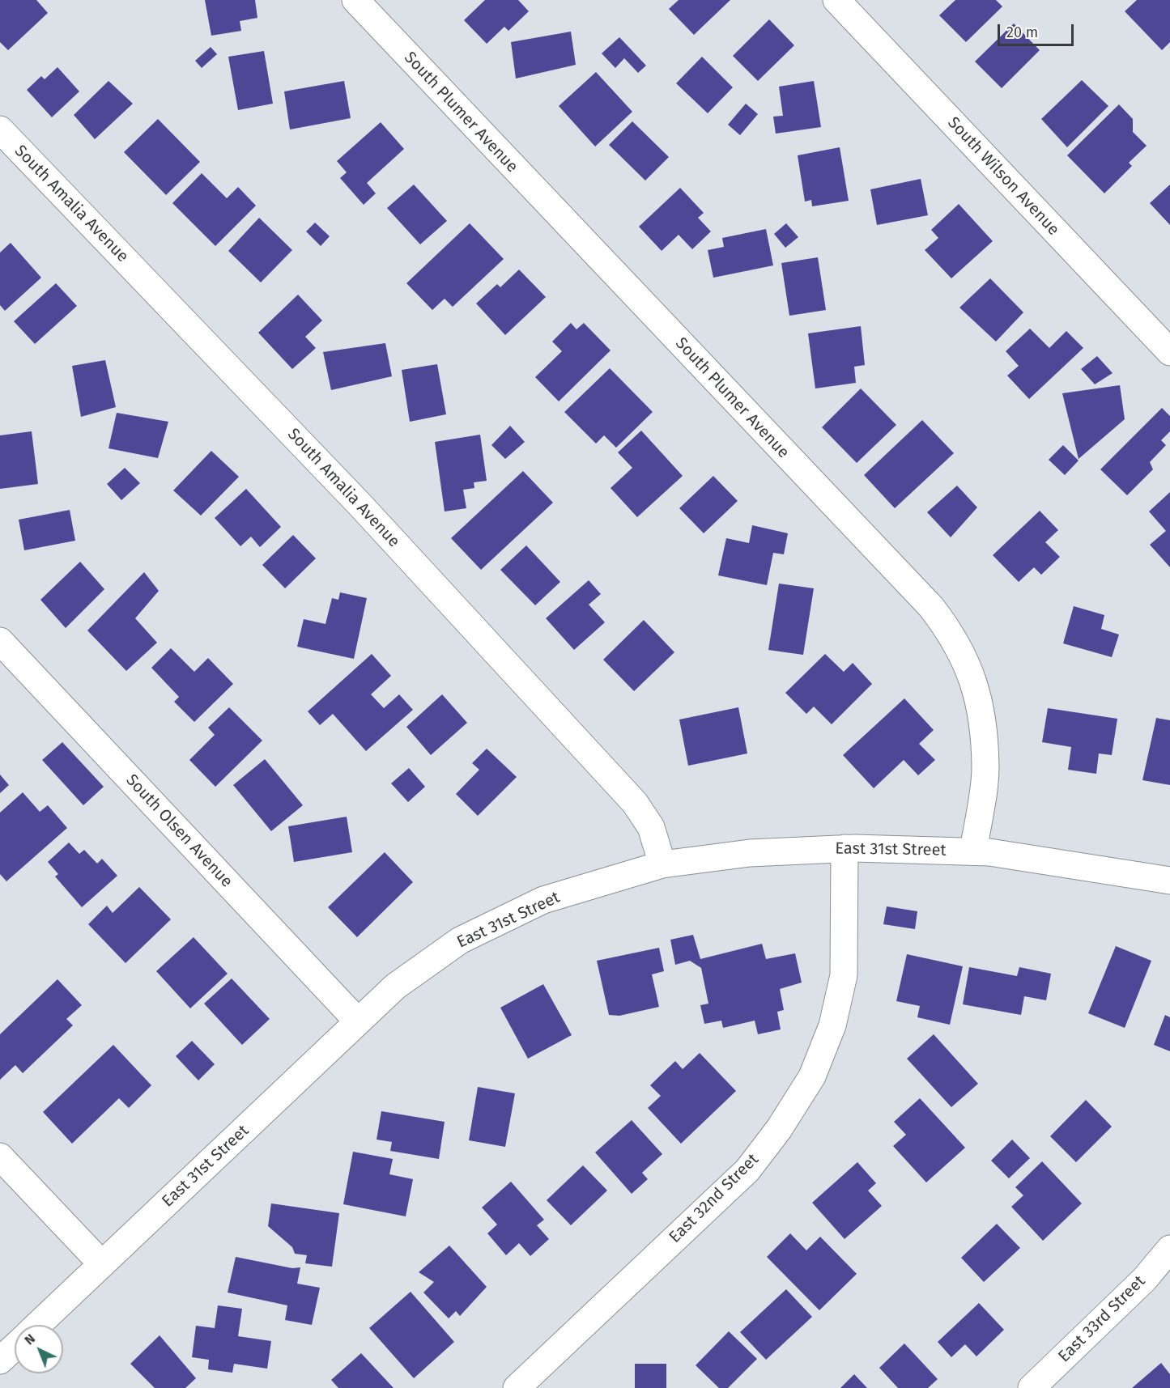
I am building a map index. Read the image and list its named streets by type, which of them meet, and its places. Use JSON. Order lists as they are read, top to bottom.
{
  "streets": {
    "street": [
      "South Plumer Avenue",
      "South Wilson Avenue",
      "South Amalia Avenue",
      "South Olsen Avenue",
      "East 31st Street",
      "East 32nd Street",
      "East 33rd Street"
    ]
  },
  "crossings": [
    ["South Plumer Avenue", "East 31st Street"],
    ["South Amalia Avenue", "East 31st Street"],
    ["South Olsen Avenue", "East 31st Street"],
    ["East 31st Street", "East 32nd Street"]
  ],
  "scale_bar": "20 m",
  "north": "top left"
}
